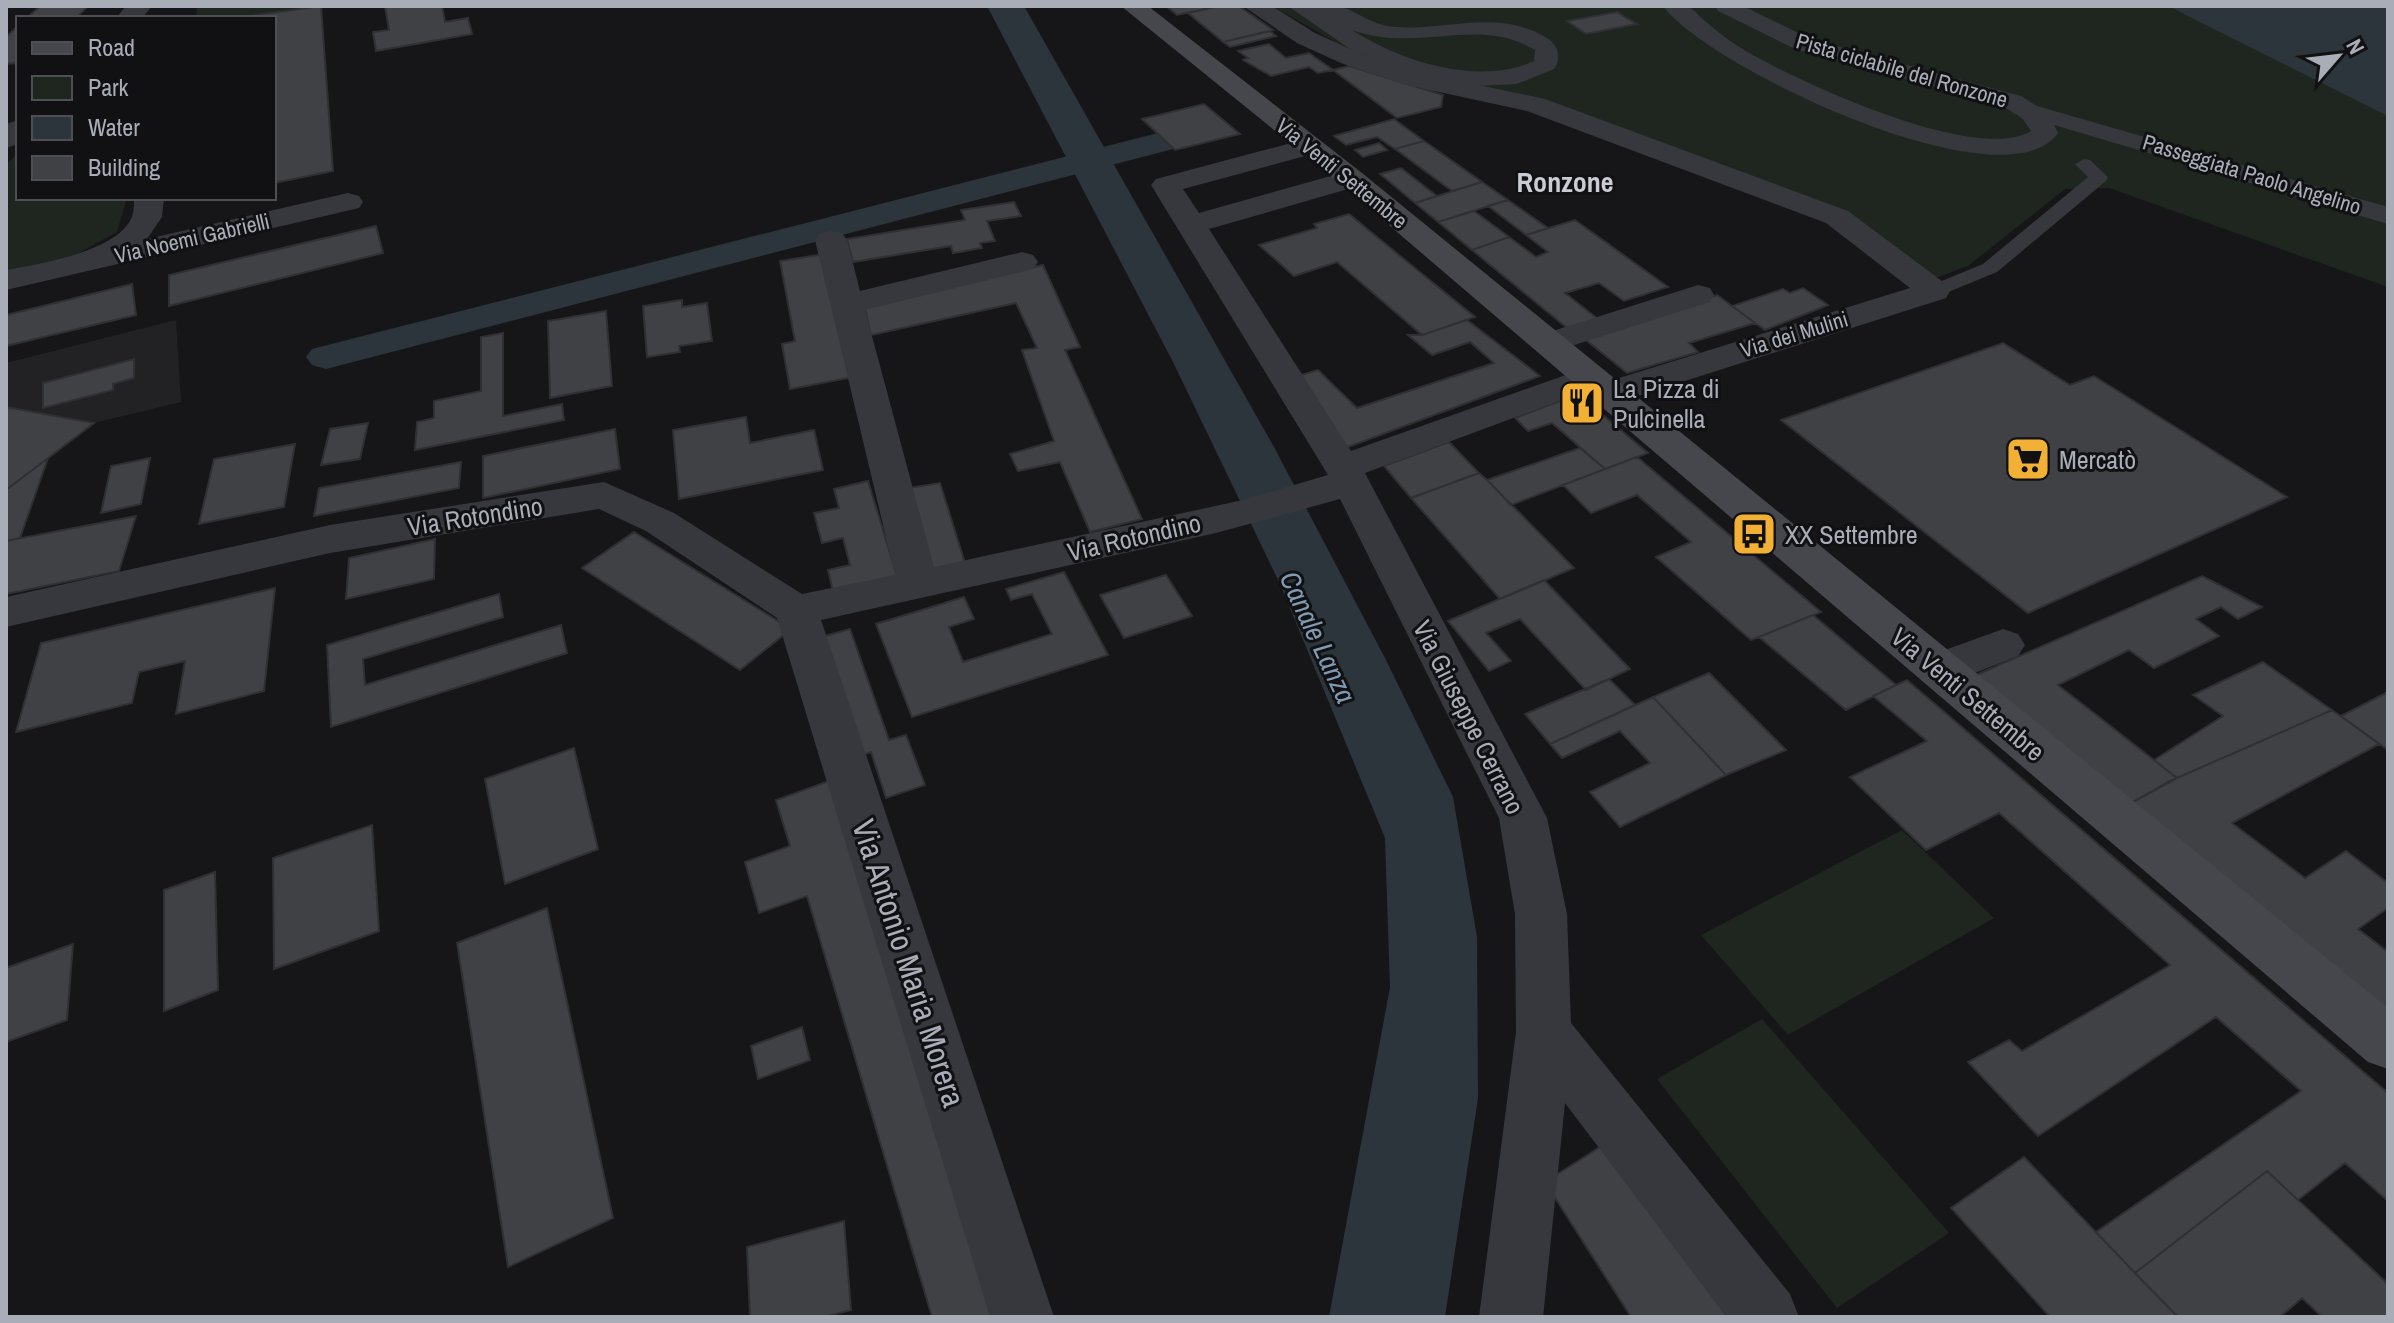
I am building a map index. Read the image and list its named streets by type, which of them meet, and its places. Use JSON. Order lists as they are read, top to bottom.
{
  "streets": {
    "main road": ["Via Venti Settembre"],
    "street": [
      "Pista ciclabile del Ronzone",
      "Passeggiata Paolo Angelino",
      "Via Noemi Gabrielli",
      "Via dei Mulini",
      "Via Rotondino",
      "Via Giuseppe Cerrano",
      "Via Antonio Maria Morera"
    ]
  },
  "crossings": [
    ["Pista ciclabile del Ronzone", "Passeggiata Paolo Angelino"],
    ["Via Venti Settembre", "Via dei Mulini"],
    ["Via Venti Settembre", "Via Rotondino"],
    ["Via Venti Settembre", "Via Giuseppe Cerrano"],
    ["Via dei Mulini", "Via Rotondino"],
    ["Via Rotondino", "Via Giuseppe Cerrano"],
    ["Via Rotondino", "Via Antonio Maria Morera"]
  ],
  "districts": ["Ronzone"],
  "water": ["Canale Lanza"],
  "places": {
    "restaurant": ["La Pizza di Pulcinella"],
    "supermarket": ["Mercatò"],
    "bus stop": ["XX Settembre"]
  },
  "legend": [
    "Road",
    "Park",
    "Water",
    "Building"
  ],
  "north": "top right"
}
